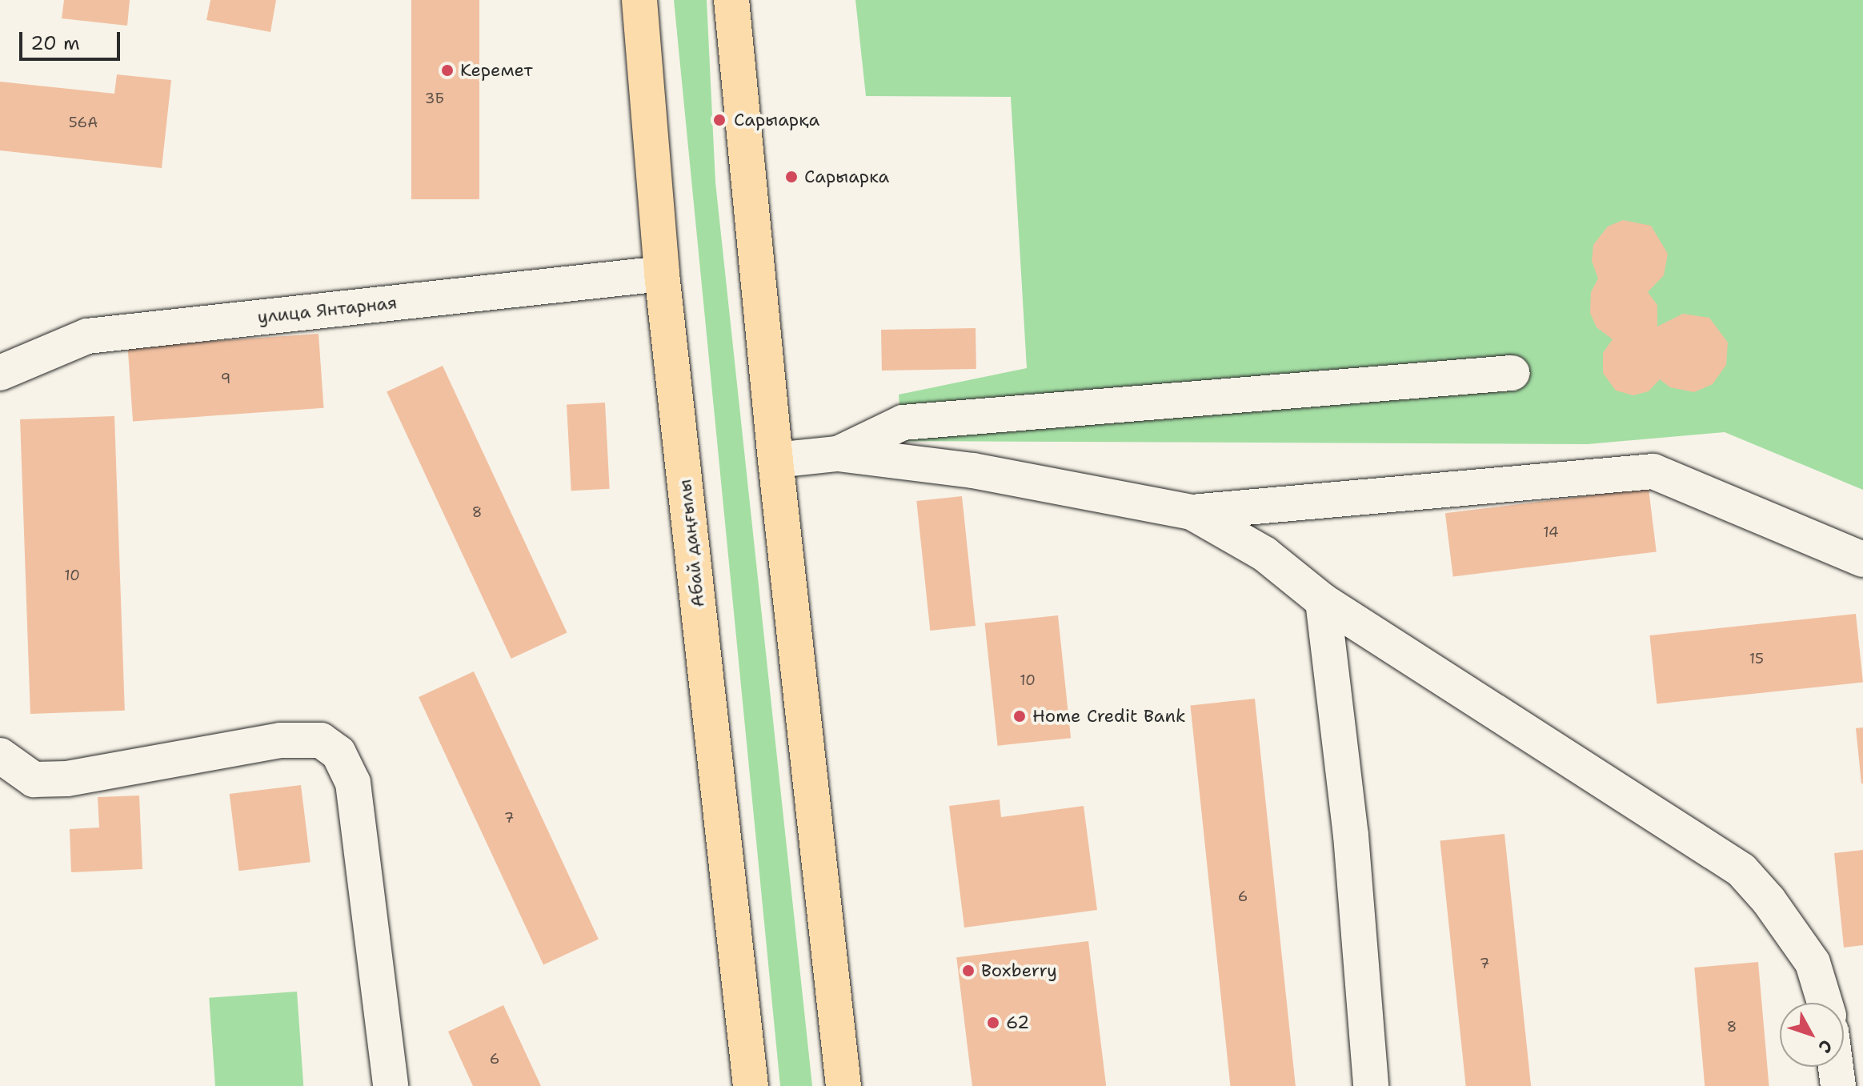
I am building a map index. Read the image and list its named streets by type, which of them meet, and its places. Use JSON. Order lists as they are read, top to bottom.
{
  "streets": {
    "main road": ["Абай даңғылы"],
    "street": ["улица Янтарная"]
  },
  "crossings": [
    ["улица Янтарная", "Абай даңғылы"]
  ],
  "places": [
    "Керемет",
    "Сарыарқа",
    "Сарыарка",
    "Home Credit Bank",
    "Boxberry",
    "62"
  ],
  "house_numbers": [
    "3Б",
    "56А",
    "9",
    "8",
    "14",
    "10",
    "15",
    "10",
    "7",
    "6",
    "7",
    "8",
    "6"
  ],
  "scale_bar": "20 m",
  "north": "bottom right"
}
